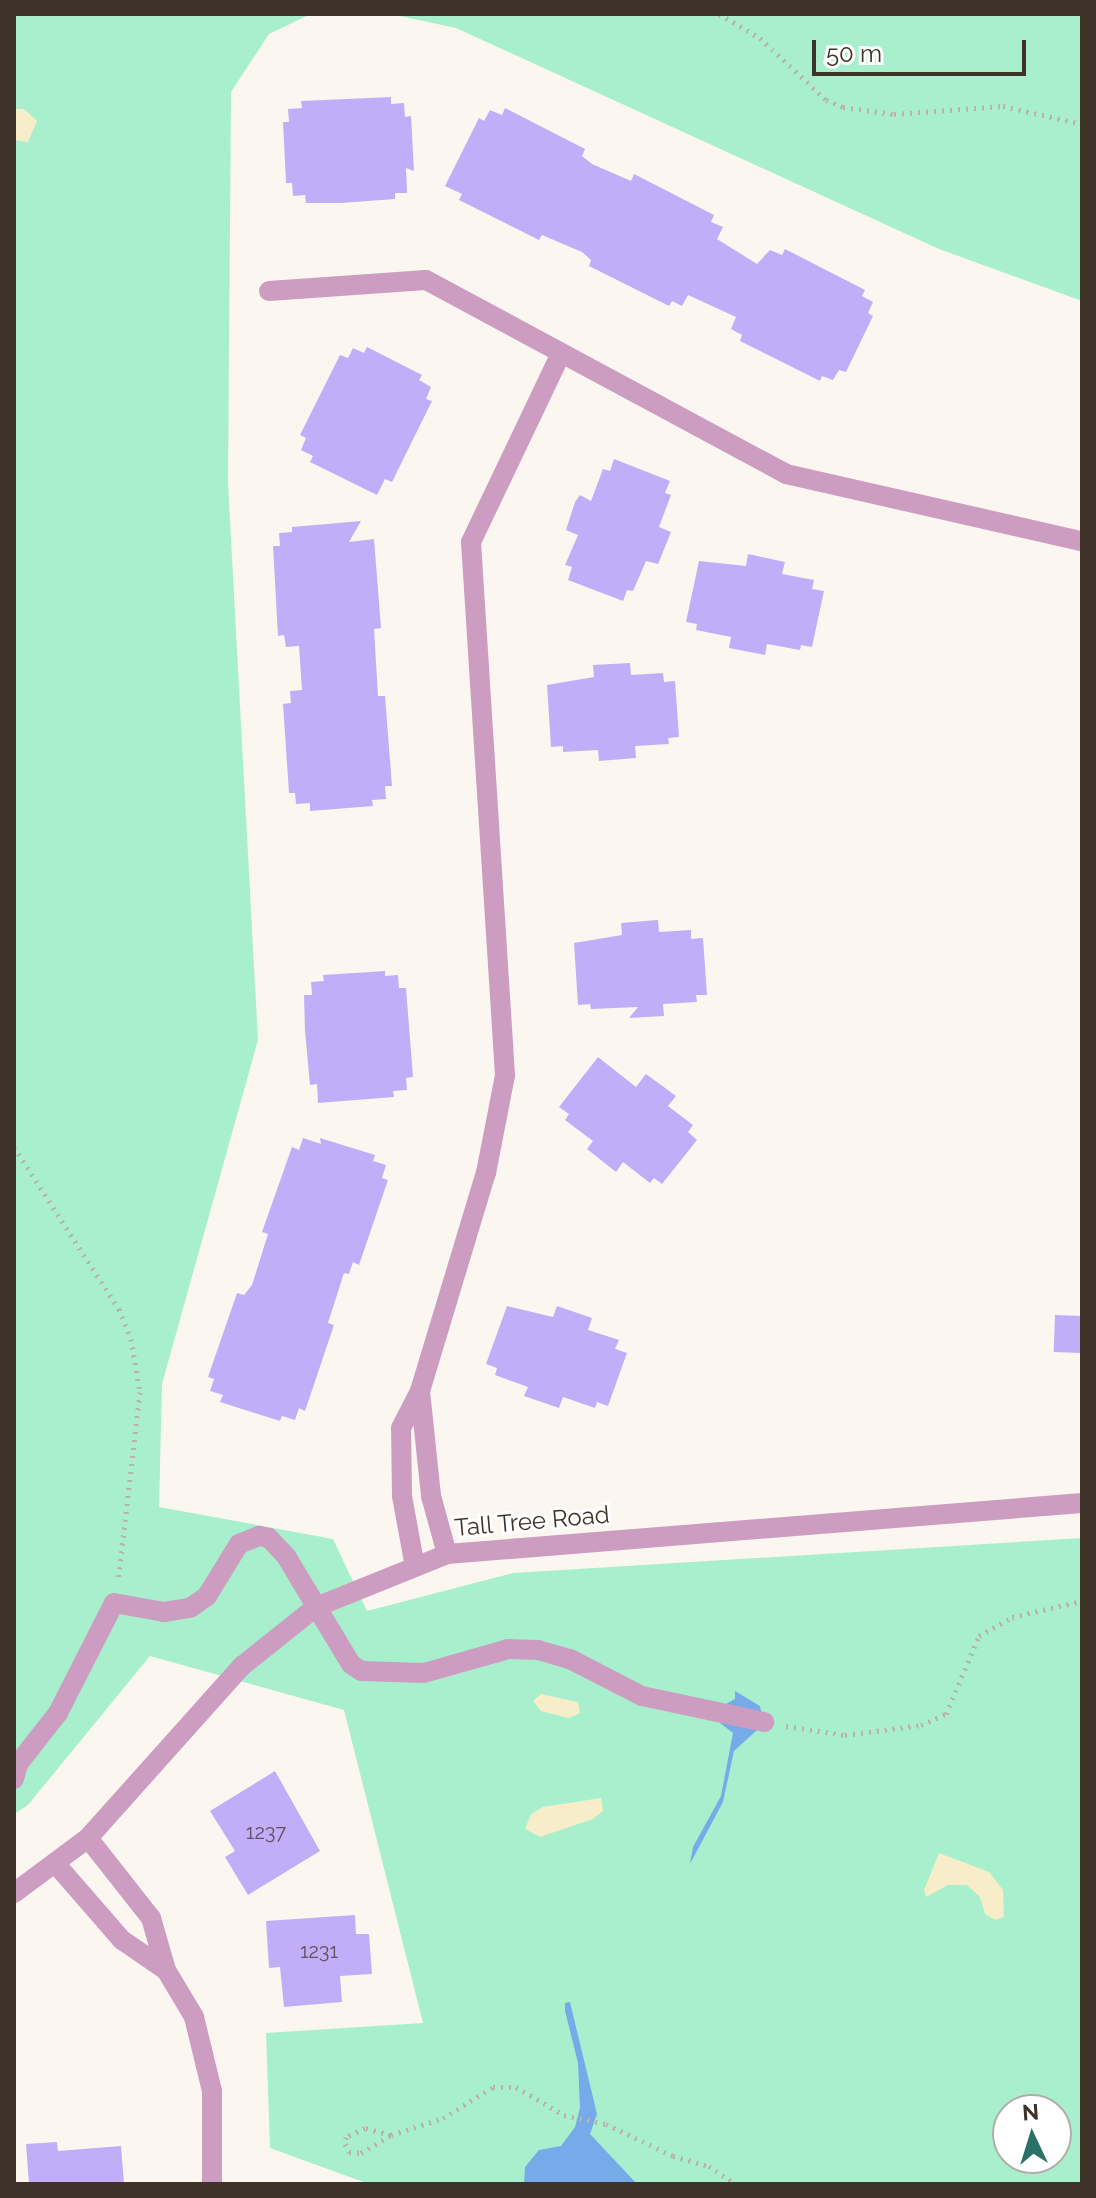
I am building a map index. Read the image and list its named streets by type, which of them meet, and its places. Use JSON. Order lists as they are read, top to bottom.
{
  "streets": {
    "street": ["Tall Tree Road"]
  },
  "house_numbers": ["1237", "1231"],
  "scale_bar": "50 m",
  "north": "top"
}
